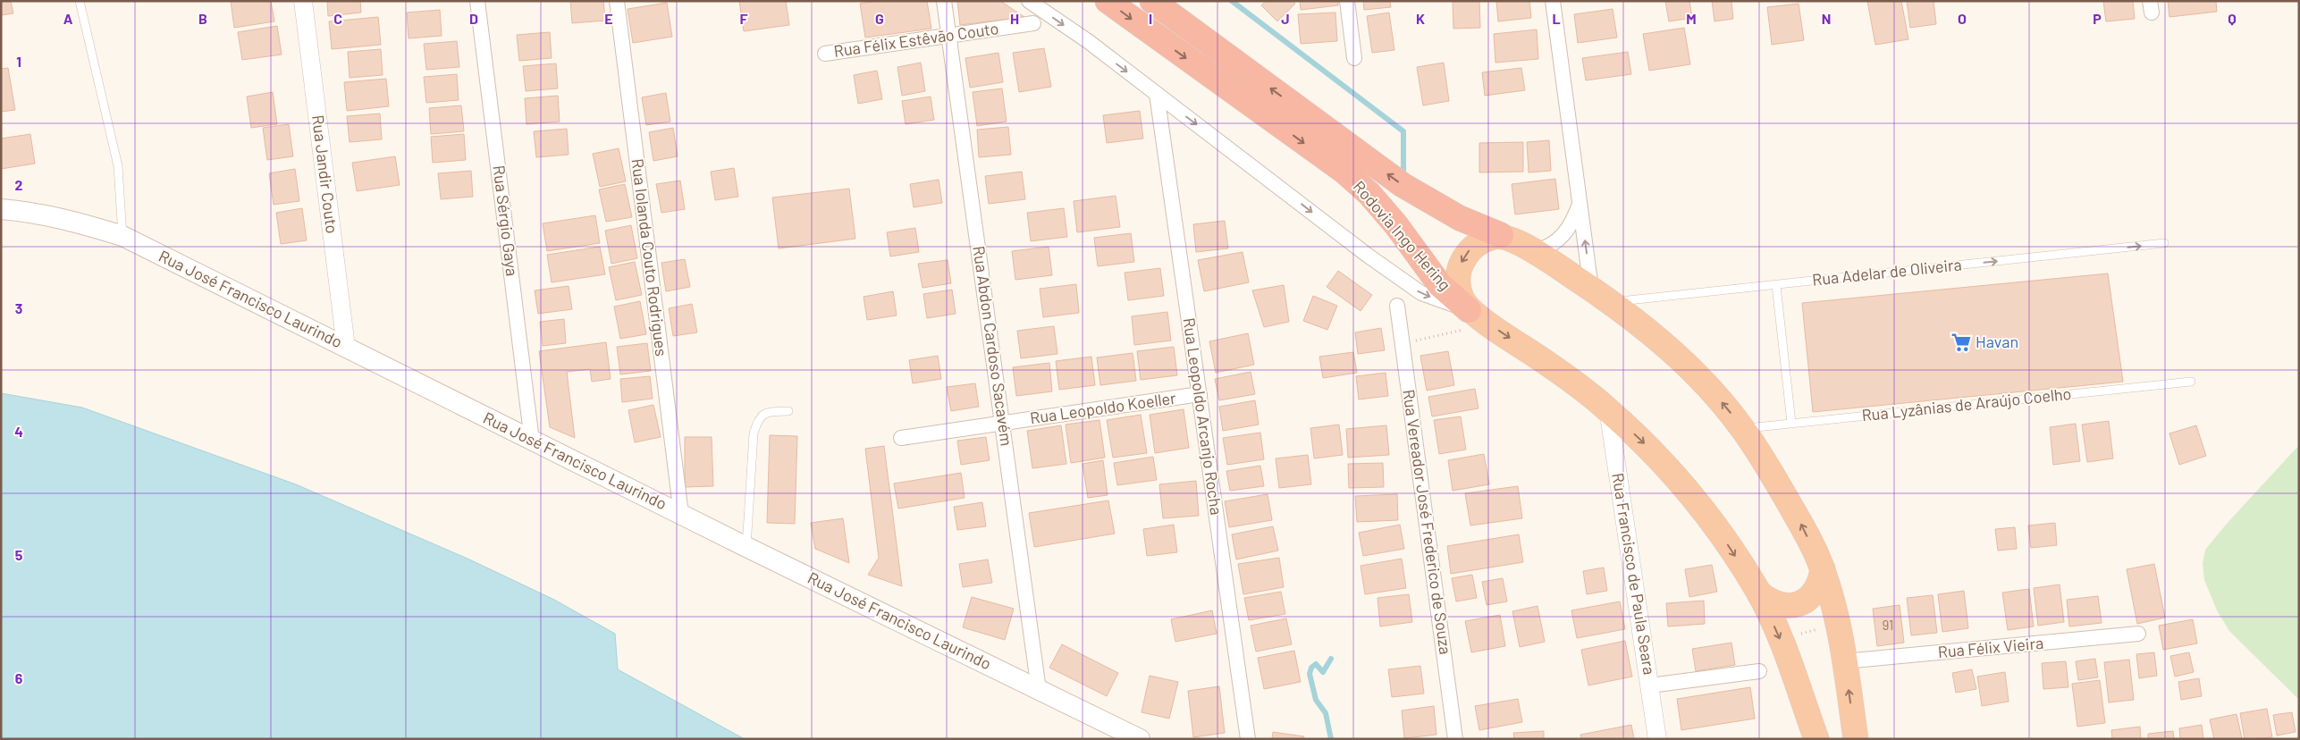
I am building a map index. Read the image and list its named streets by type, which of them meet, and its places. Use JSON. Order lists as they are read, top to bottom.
{
  "streets": {
    "highway": ["Rodovia Ingo Hering"],
    "main road": ["Rua José Francisco Laurindo"],
    "street": [
      "Rua Félix Estêvão Couto",
      "Rua Jandir Couto",
      "Rua Sérgio Gaya",
      "Rua Iolanda Couto Rodrigues",
      "Rua Abdon Cardoso Sacavém",
      "Rua Leopoldo Koeller",
      "Rua Leopoldo Arcanjo Rocha",
      "Rua Vereador José Frederico de Souza",
      "Rua Francisco de Paula Seara",
      "Rua Félix Vieira"
    ],
    "lane": ["Rua Adelar de Oliveira", "Rua Lyzânias de Araújo Coelho"]
  },
  "crossings": [
    ["Rua Félix Estêvão Couto", "Rua Abdon Cardoso Sacavém"],
    ["Rua Jandir Couto", "Rua José Francisco Laurindo"],
    ["Rua Sérgio Gaya", "Rua José Francisco Laurindo"],
    ["Rodovia Ingo Hering", "Rua Adelar de Oliveira"],
    ["Rodovia Ingo Hering", "Rua Lyzânias de Araújo Coelho"],
    ["Rodovia Ingo Hering", "Rua Francisco de Paula Seara"],
    ["Rodovia Ingo Hering", "Rua Félix Vieira"],
    ["Rua Iolanda Couto Rodrigues", "Rua José Francisco Laurindo"],
    ["Rua José Francisco Laurindo", "Rua Abdon Cardoso Sacavém"],
    ["Rua Abdon Cardoso Sacavém", "Rua Leopoldo Koeller"],
    ["Rua Leopoldo Koeller", "Rua Leopoldo Arcanjo Rocha"]
  ],
  "one_way": ["Rua Adelar de Oliveira"],
  "places": {
    "supermarket": ["Havan"]
  },
  "house_numbers": ["91"],
  "grid": {
    "columns": [
      "A",
      "B",
      "C",
      "D",
      "E",
      "F",
      "G",
      "H",
      "I",
      "J",
      "K",
      "L",
      "M",
      "N",
      "O",
      "P",
      "Q"
    ],
    "rows": [
      "1",
      "2",
      "3",
      "4",
      "5",
      "6"
    ]
  }
}
